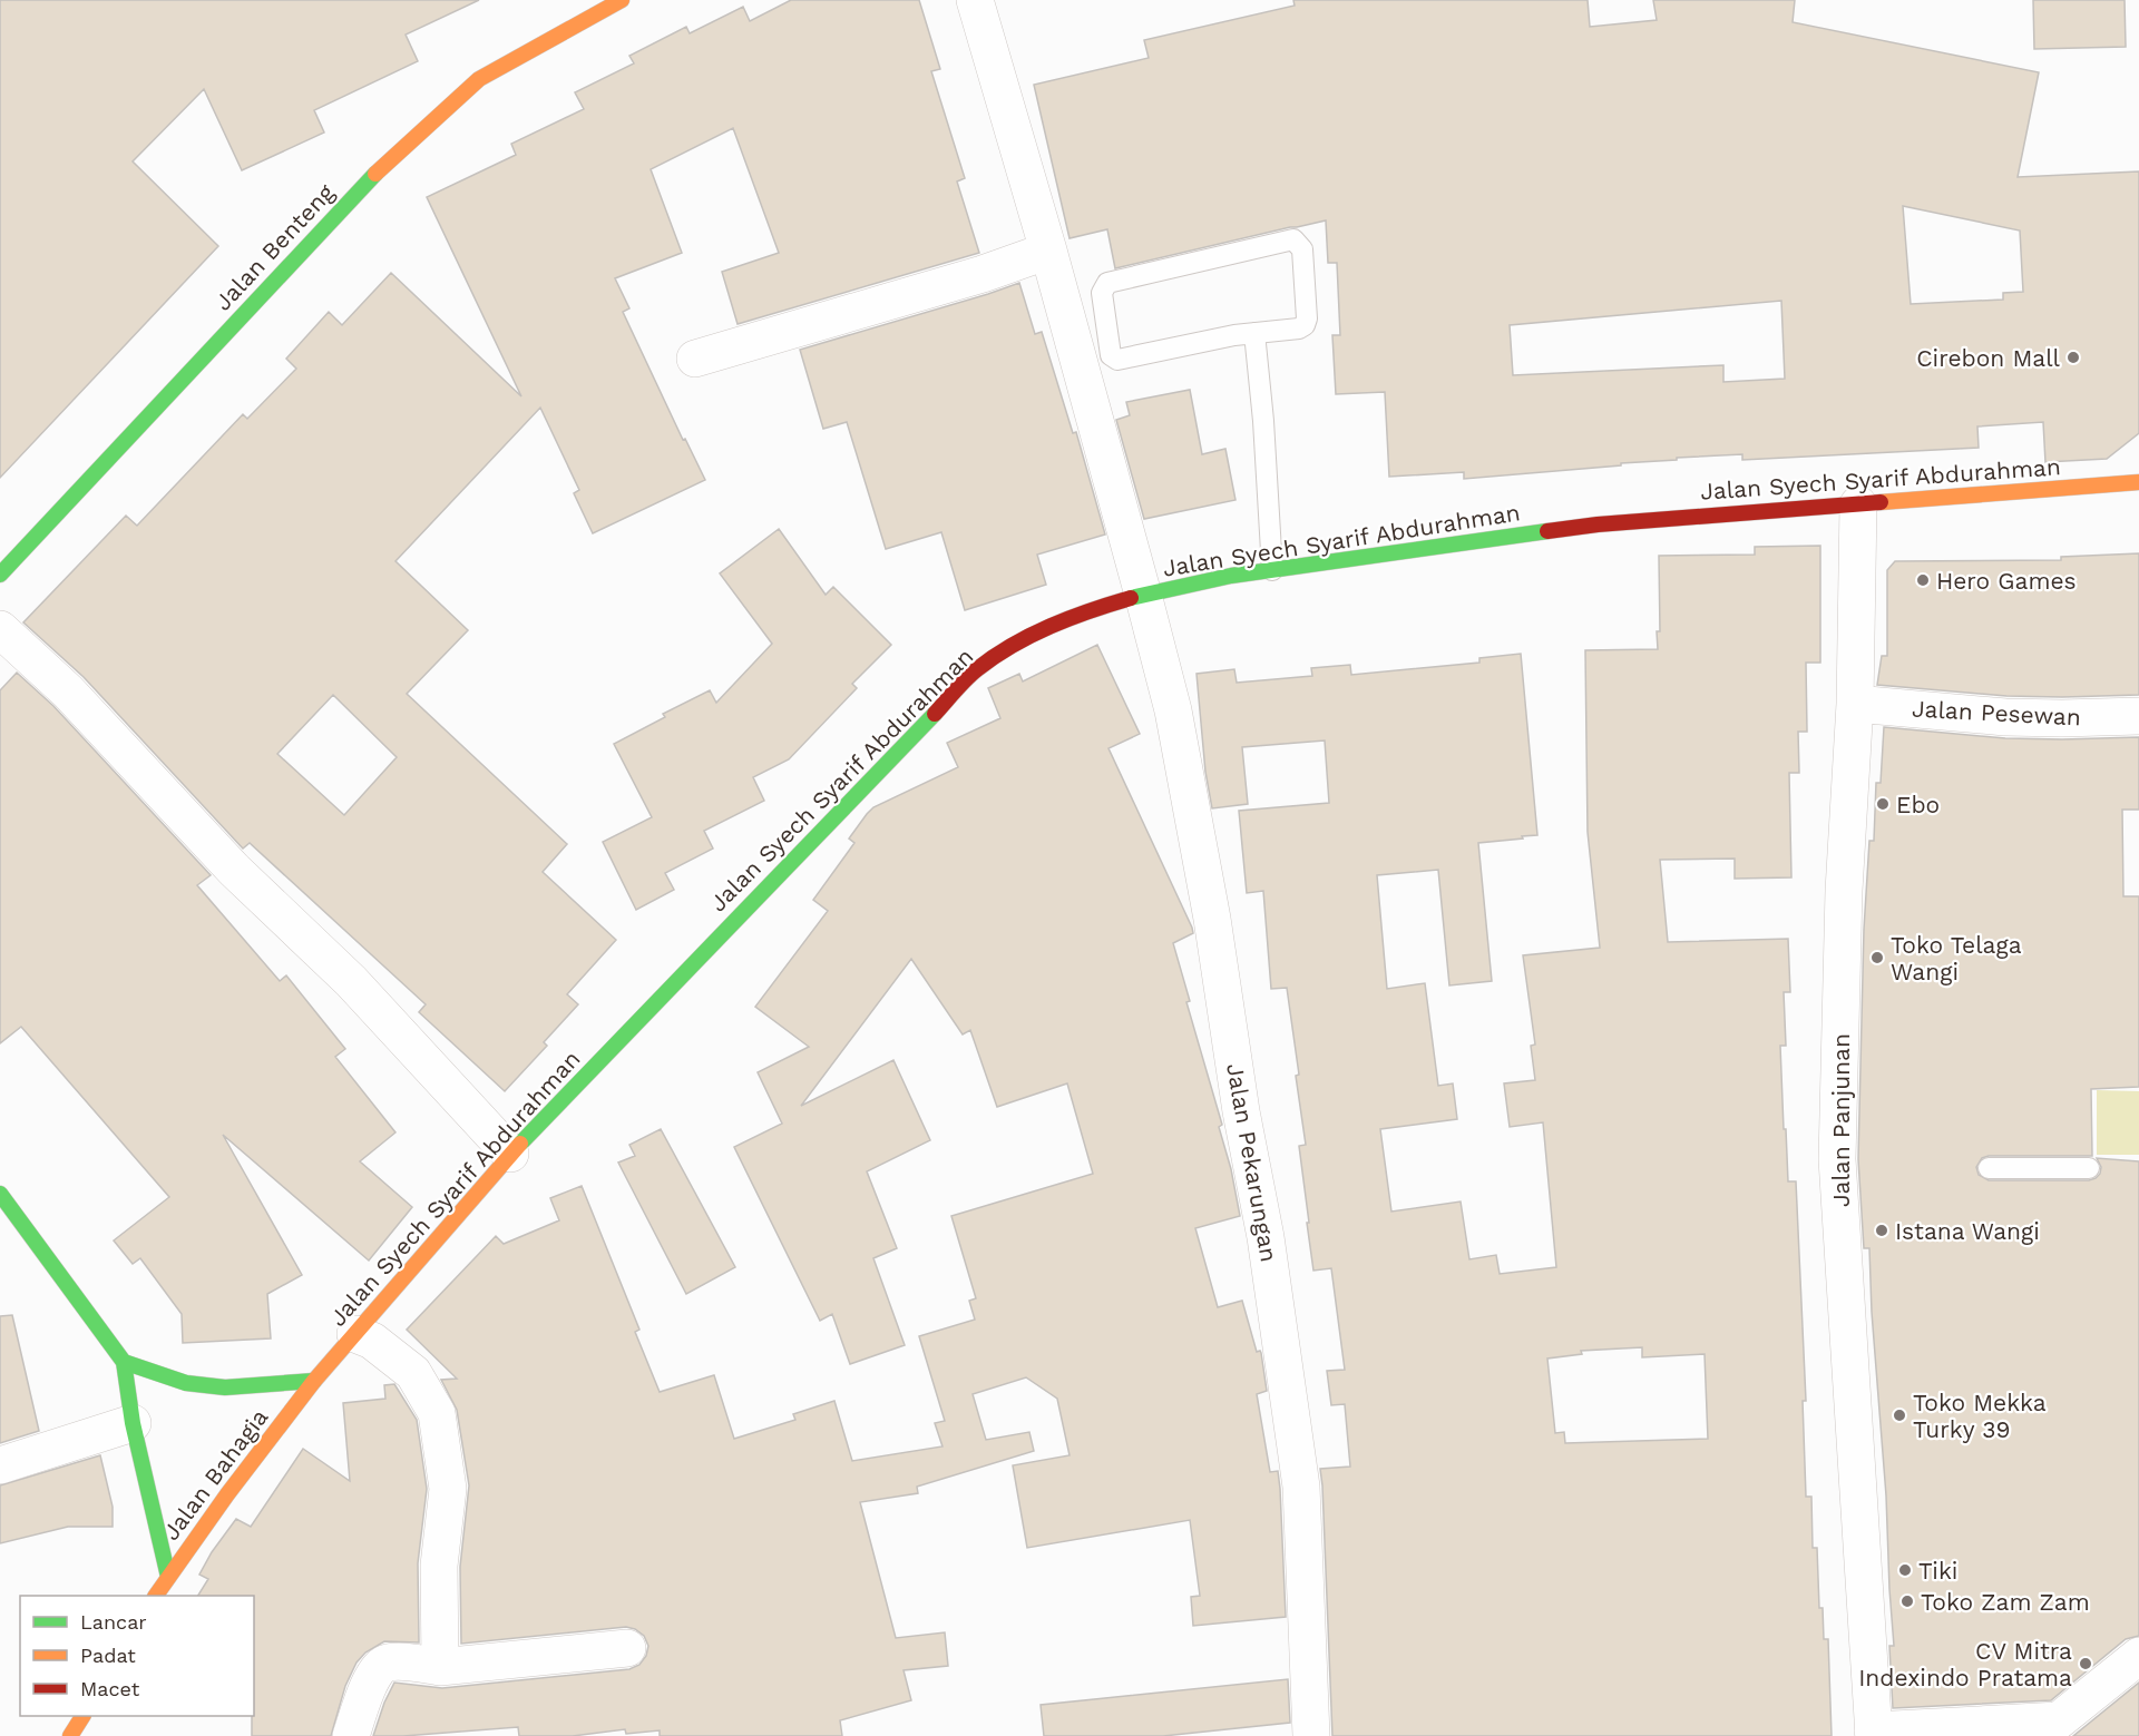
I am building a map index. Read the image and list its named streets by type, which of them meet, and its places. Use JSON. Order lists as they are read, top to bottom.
{
  "streets": {
    "main road": ["Jalan Benteng", "Jalan Syech Syarif Abdurahman", "Jalan Bahagia"],
    "street": ["Jalan Pesewan", "Jalan Panjunan", "Jalan Pekarungan"]
  },
  "crossings": [
    ["Jalan Syech Syarif Abdurahman", "Jalan Panjunan"],
    ["Jalan Syech Syarif Abdurahman", "Jalan Pekarungan"],
    ["Jalan Syech Syarif Abdurahman", "Jalan Bahagia"],
    ["Jalan Pesewan", "Jalan Panjunan"]
  ],
  "places": [
    "Cirebon Mall",
    "Hero Games",
    "Ebo",
    "Toko Telaga Wangi",
    "Istana Wangi",
    "Toko Mekka Turky 39",
    "Tiki",
    "Toko Zam Zam",
    "CV Mitra Indexindo Pratama"
  ],
  "legend": ["Lancar", "Padat", "Macet"]
}
